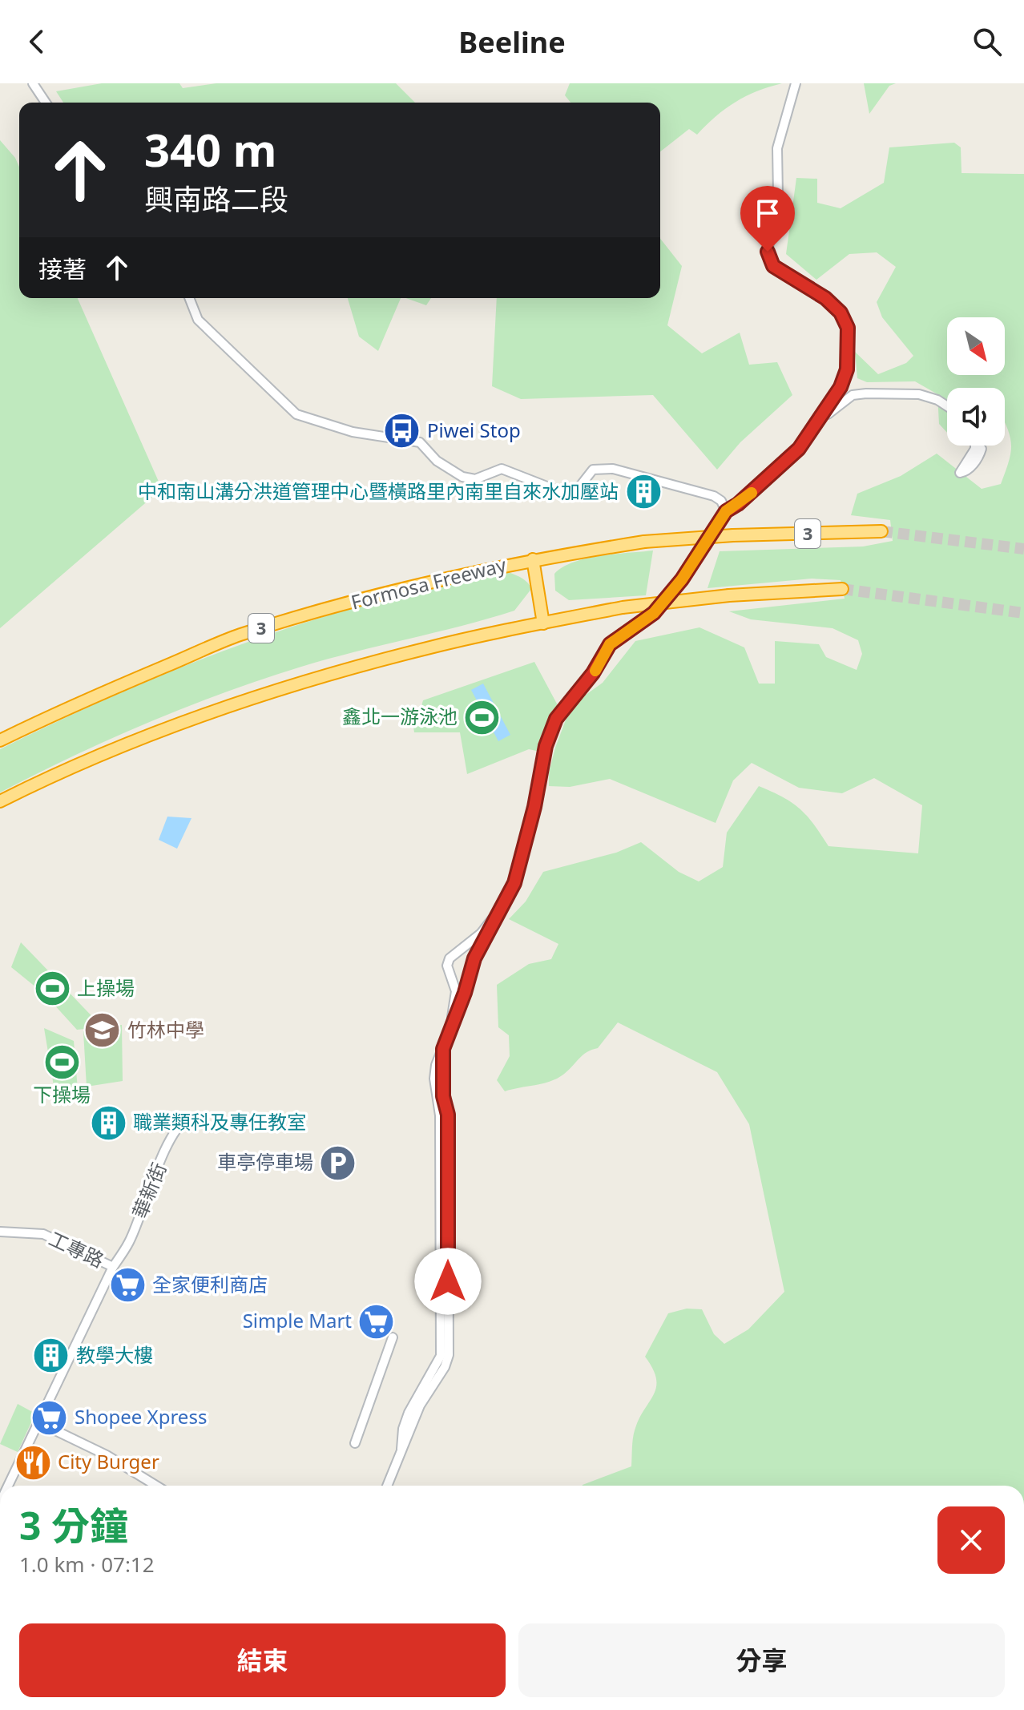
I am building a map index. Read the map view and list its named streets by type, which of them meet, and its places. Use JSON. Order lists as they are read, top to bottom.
{
  "streets": {
    "highway": ["3", "Formosa Freeway"],
    "street": ["華新街", "工專路"]
  },
  "crossings": [
    ["華新街", "工專路"]
  ],
  "places": {
    "bus stop": ["Piwei Stop"],
    "building": ["中和南山溝分洪道管理中心暨橫路里內南里自來水加壓站", "職業類科及專任教室", "教學大樓"],
    "sports": ["鑫北一游泳池", "上操場", "下操場"],
    "school or university": ["竹林中學"],
    "parking": ["車亭停車場"],
    "supermarket": ["全家便利商店", "Simple Mart", "Shopee Xpress"],
    "restaurant": ["City Burger"]
  },
  "north": "bottom right",
  "page": {
    "header": "Beeline",
    "turn": ["340 m", "興南路二段"],
    "then": "接著",
    "heading": ["3 分鐘", "1.0 km · 07:12"],
    "buttons": ["結束", "分享"]
  }
}
